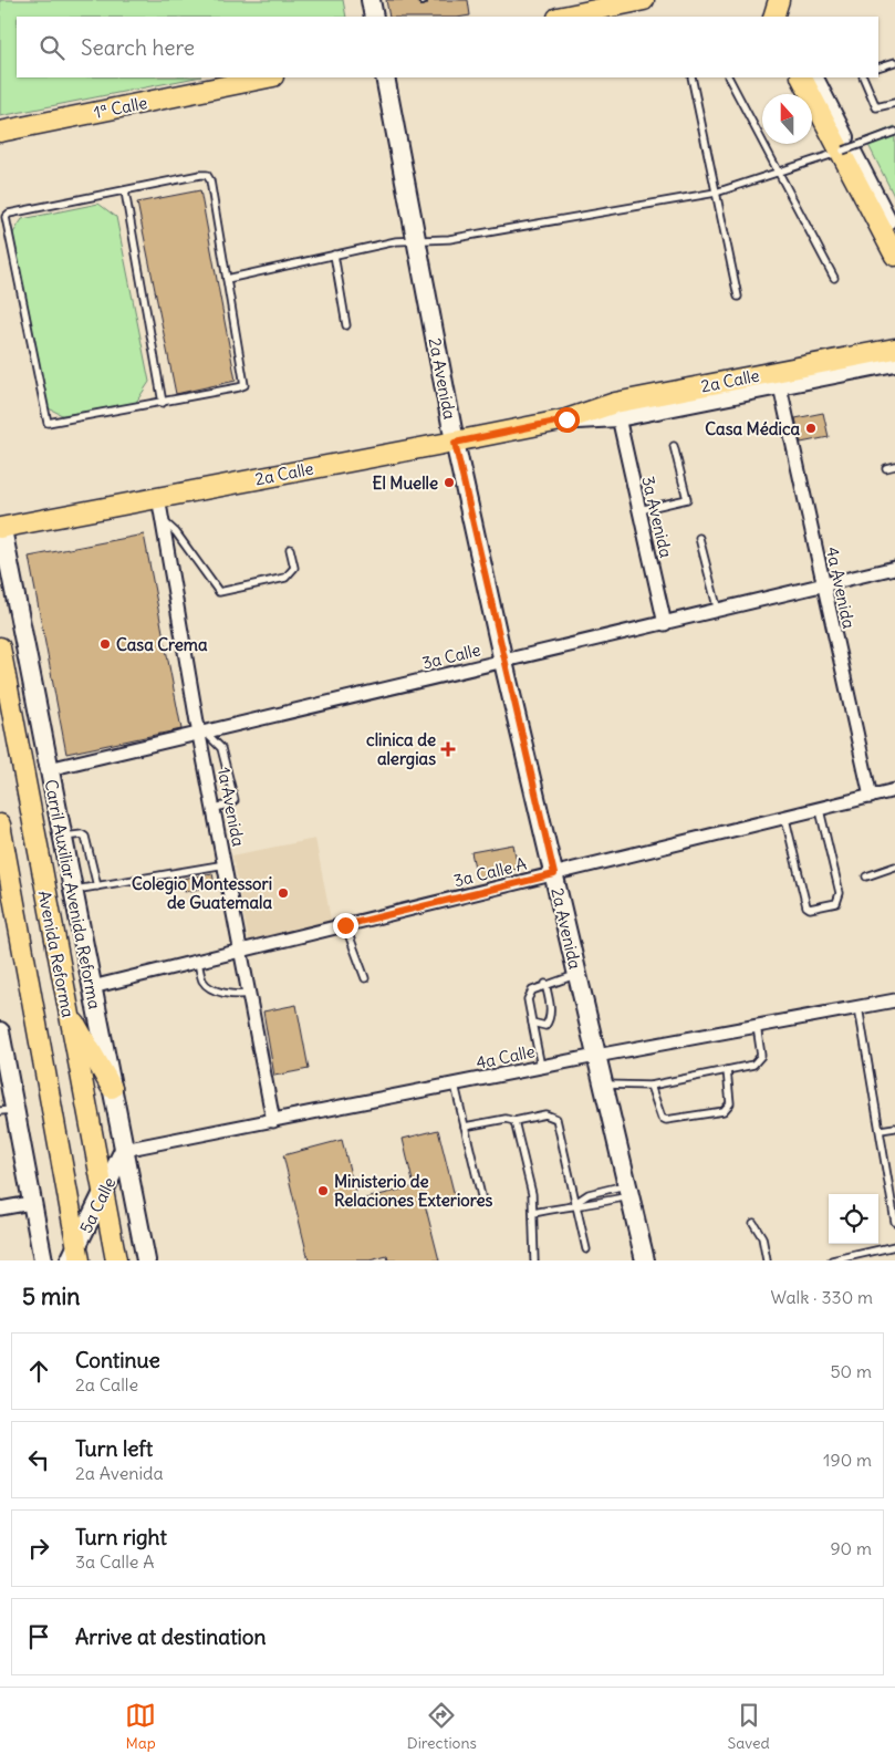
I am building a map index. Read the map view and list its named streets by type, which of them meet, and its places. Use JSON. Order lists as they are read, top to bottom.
{
  "streets": {
    "main road": ["1ª Calle", "2a Calle", "Avenida Reforma"],
    "street": [
      "2a Avenida",
      "3a Avenida",
      "4a Avenida",
      "3a Calle",
      "1a Avenida",
      "3a Calle A",
      "Carril Auxiliar Avenida Reforma",
      "4a Calle",
      "5a Calle"
    ]
  },
  "crossings": [
    ["2a Avenida", "2a Calle"],
    ["2a Avenida", "3a Calle"],
    ["2a Avenida", "3a Calle A"],
    ["2a Avenida", "4a Calle"],
    ["2a Calle", "3a Avenida"],
    ["2a Calle", "4a Avenida"],
    ["2a Calle", "1a Avenida"],
    ["2a Calle", "Carril Auxiliar Avenida Reforma"],
    ["3a Avenida", "3a Calle"],
    ["4a Avenida", "3a Calle"],
    ["4a Avenida", "3a Calle A"],
    ["3a Calle", "1a Avenida"],
    ["3a Calle", "Carril Auxiliar Avenida Reforma"],
    ["1a Avenida", "3a Calle A"],
    ["1a Avenida", "4a Calle"],
    ["3a Calle A", "Carril Auxiliar Avenida Reforma"],
    ["Carril Auxiliar Avenida Reforma", "4a Calle"],
    ["Carril Auxiliar Avenida Reforma", "5a Calle"],
    ["Avenida Reforma", "5a Calle"],
    ["4a Calle", "5a Calle"]
  ],
  "places": {
    "other": [
      "Casa Médica",
      "El Muelle",
      "Casa Crema",
      "Colegio Montessori de Guatemala",
      "Ministerio de Relaciones Exteriores"
    ],
    "health": ["clinica de alergias"]
  },
  "north": "top",
  "page": {
    "search": "Search here",
    "heading": ["5 min", "Walk · 330 m"],
    "list": [
      ["Continue", "2a Calle", "50 m"],
      ["Turn left", "2a Avenida", "190 m"],
      ["Turn right", "3a Calle A", "90 m"],
      "Arrive at destination"
    ],
    "nav": ["Map", "Directions", "Saved"]
  }
}
